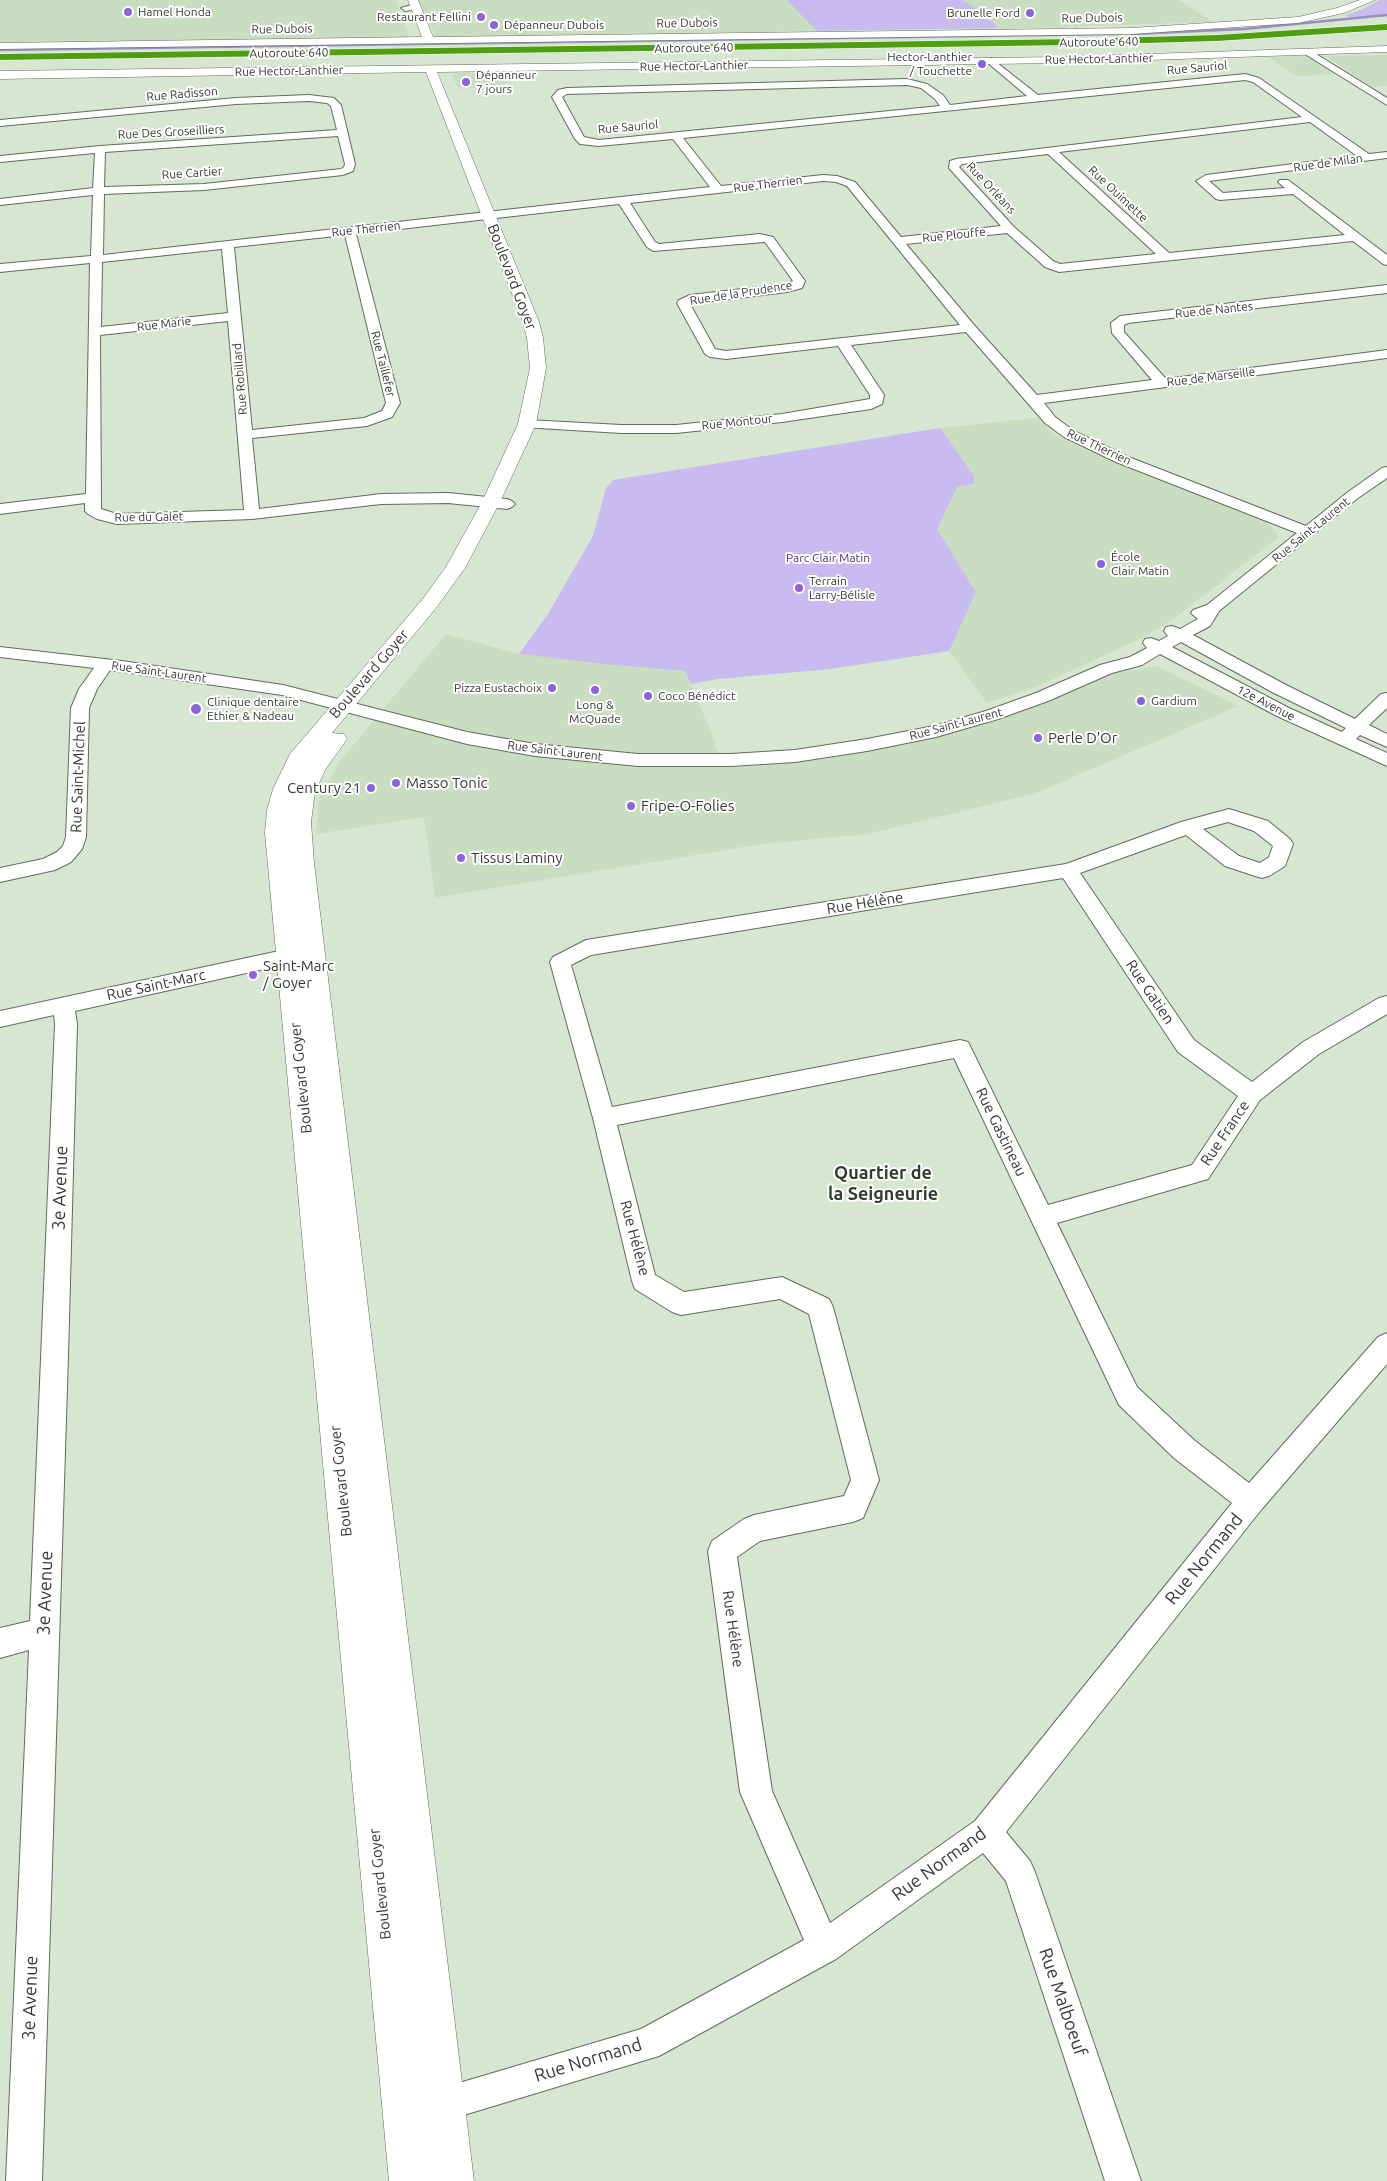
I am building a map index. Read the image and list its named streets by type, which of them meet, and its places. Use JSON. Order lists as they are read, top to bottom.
{
  "streets": {
    "highway": ["Autoroute 640"],
    "street": [
      "Rue Dubois",
      "Rue Hector-Lanthier",
      "Rue Sauriol",
      "Rue Radisson",
      "Rue Des Groseilliers",
      "Rue de Milan",
      "Rue Cartier",
      "Rue Therrien",
      "Rue Orléans",
      "Rue Ouimette",
      "Rue Plouffe",
      "Boulevard Goyer",
      "Rue de la Prudence",
      "Rue de Nantes",
      "Rue Marie",
      "Rue Taillefer",
      "Rue de Marseille",
      "Rue Robillard",
      "Rue Montour",
      "Rue du Galet",
      "Rue Saint-Laurent",
      "12e Avenue",
      "Rue Saint-Michel",
      "Rue Hélène",
      "Rue Saint-Marc",
      "Rue Gatien",
      "Rue Gastineau",
      "Rue France",
      "3e Avenue",
      "Rue Normand",
      "Rue Malboeuf"
    ]
  },
  "crossings": [
    ["Rue Hector-Lanthier", "Boulevard Goyer"],
    ["Rue Sauriol", "Rue de Milan"],
    ["Rue Sauriol", "Rue Orléans"],
    ["Rue Radisson", "Rue Des Groseilliers"],
    ["Rue Radisson", "Rue Cartier"],
    ["Rue Des Groseilliers", "Rue Cartier"],
    ["Rue de Milan", "Rue Orléans"],
    ["Rue Therrien", "Rue Plouffe"],
    ["Rue Therrien", "Boulevard Goyer"],
    ["Rue Therrien", "Rue de la Prudence"],
    ["Rue Therrien", "Rue Taillefer"],
    ["Rue Therrien", "Rue de Marseille"],
    ["Rue Therrien", "Rue Robillard"],
    ["Rue Therrien", "Rue Saint-Laurent"],
    ["Rue Orléans", "Rue Ouimette"],
    ["Rue Orléans", "Rue Plouffe"],
    ["Boulevard Goyer", "Rue Montour"],
    ["Boulevard Goyer", "Rue du Galet"],
    ["Boulevard Goyer", "Rue Saint-Laurent"],
    ["Boulevard Goyer", "Rue Saint-Marc"],
    ["Boulevard Goyer", "Rue Normand"],
    ["Rue de la Prudence", "Rue Montour"],
    ["Rue de Nantes", "Rue de Marseille"],
    ["Rue Marie", "Rue Robillard"],
    ["Rue Taillefer", "Rue Robillard"],
    ["Rue Robillard", "Rue du Galet"],
    ["Rue Saint-Laurent", "12e Avenue"],
    ["Rue Saint-Laurent", "Rue Saint-Michel"],
    ["Rue Hélène", "Rue Gatien"],
    ["Rue Hélène", "Rue Gastineau"],
    ["Rue Hélène", "Rue Normand"],
    ["Rue Saint-Marc", "3e Avenue"],
    ["Rue Gatien", "Rue France"],
    ["Rue Gastineau", "Rue France"],
    ["Rue Gastineau", "Rue Normand"],
    ["Rue Normand", "Rue Malboeuf"]
  ],
  "districts": ["Quartier de la Seigneurie"],
  "parks": ["Parc Clair Matin"],
  "places": [
    "Hamel Honda",
    "Brunelle Ford",
    "Restaurant Fellini",
    "Dépanneur Dubois",
    "Hector-Lanthier / Touchette",
    "Dépanneur 7 jours",
    "École Clair Matin",
    "Terrain Larry-Bélisle",
    "Pizza Eustachoix",
    "Long & McQuade",
    "Coco Bénédict",
    "Gardium",
    "Clinique dentaire Ethier & Nadeau",
    "Perle D'Or",
    "Masso Tonic",
    "Century 21",
    "Fripe-O-Folies",
    "Tissus Laminy",
    "Saint-Marc / Goyer"
  ]
}
